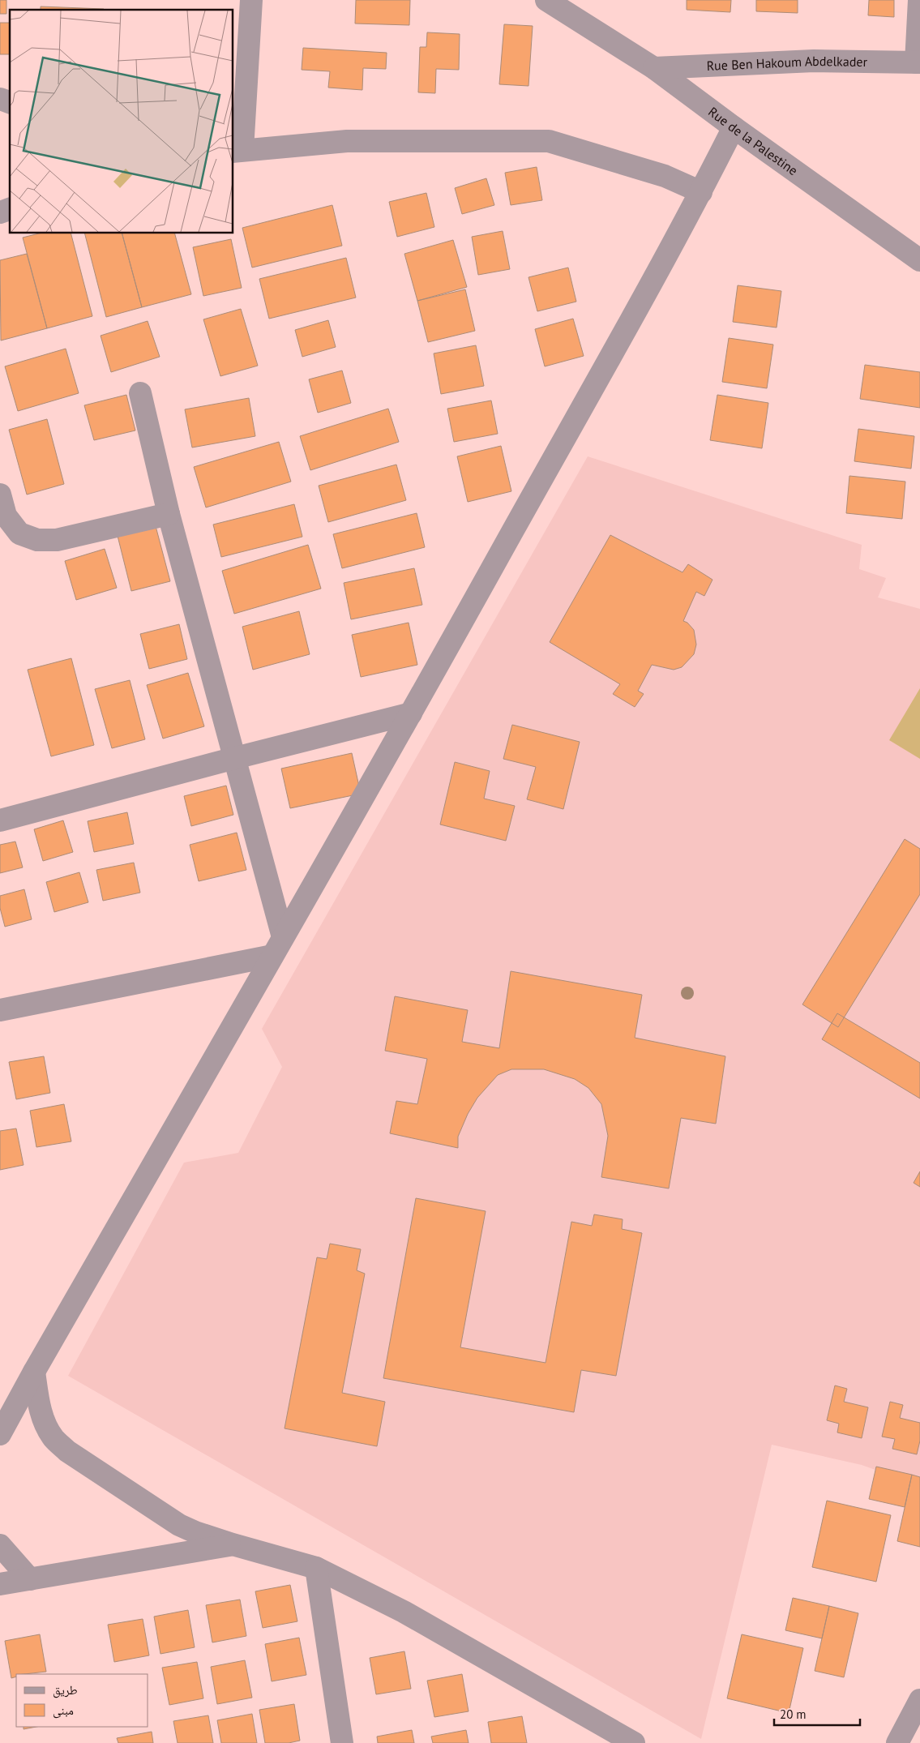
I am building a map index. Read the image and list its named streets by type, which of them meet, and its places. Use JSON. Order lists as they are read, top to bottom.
{
  "streets": {
    "street": ["Rue Ben Hakoum Abdelkader", "Rue de la Palestine"]
  },
  "crossings": [
    ["Rue Ben Hakoum Abdelkader", "Rue de la Palestine"]
  ],
  "legend": ["طريق", "مبنى"],
  "scale_bar": "20 m"
}
